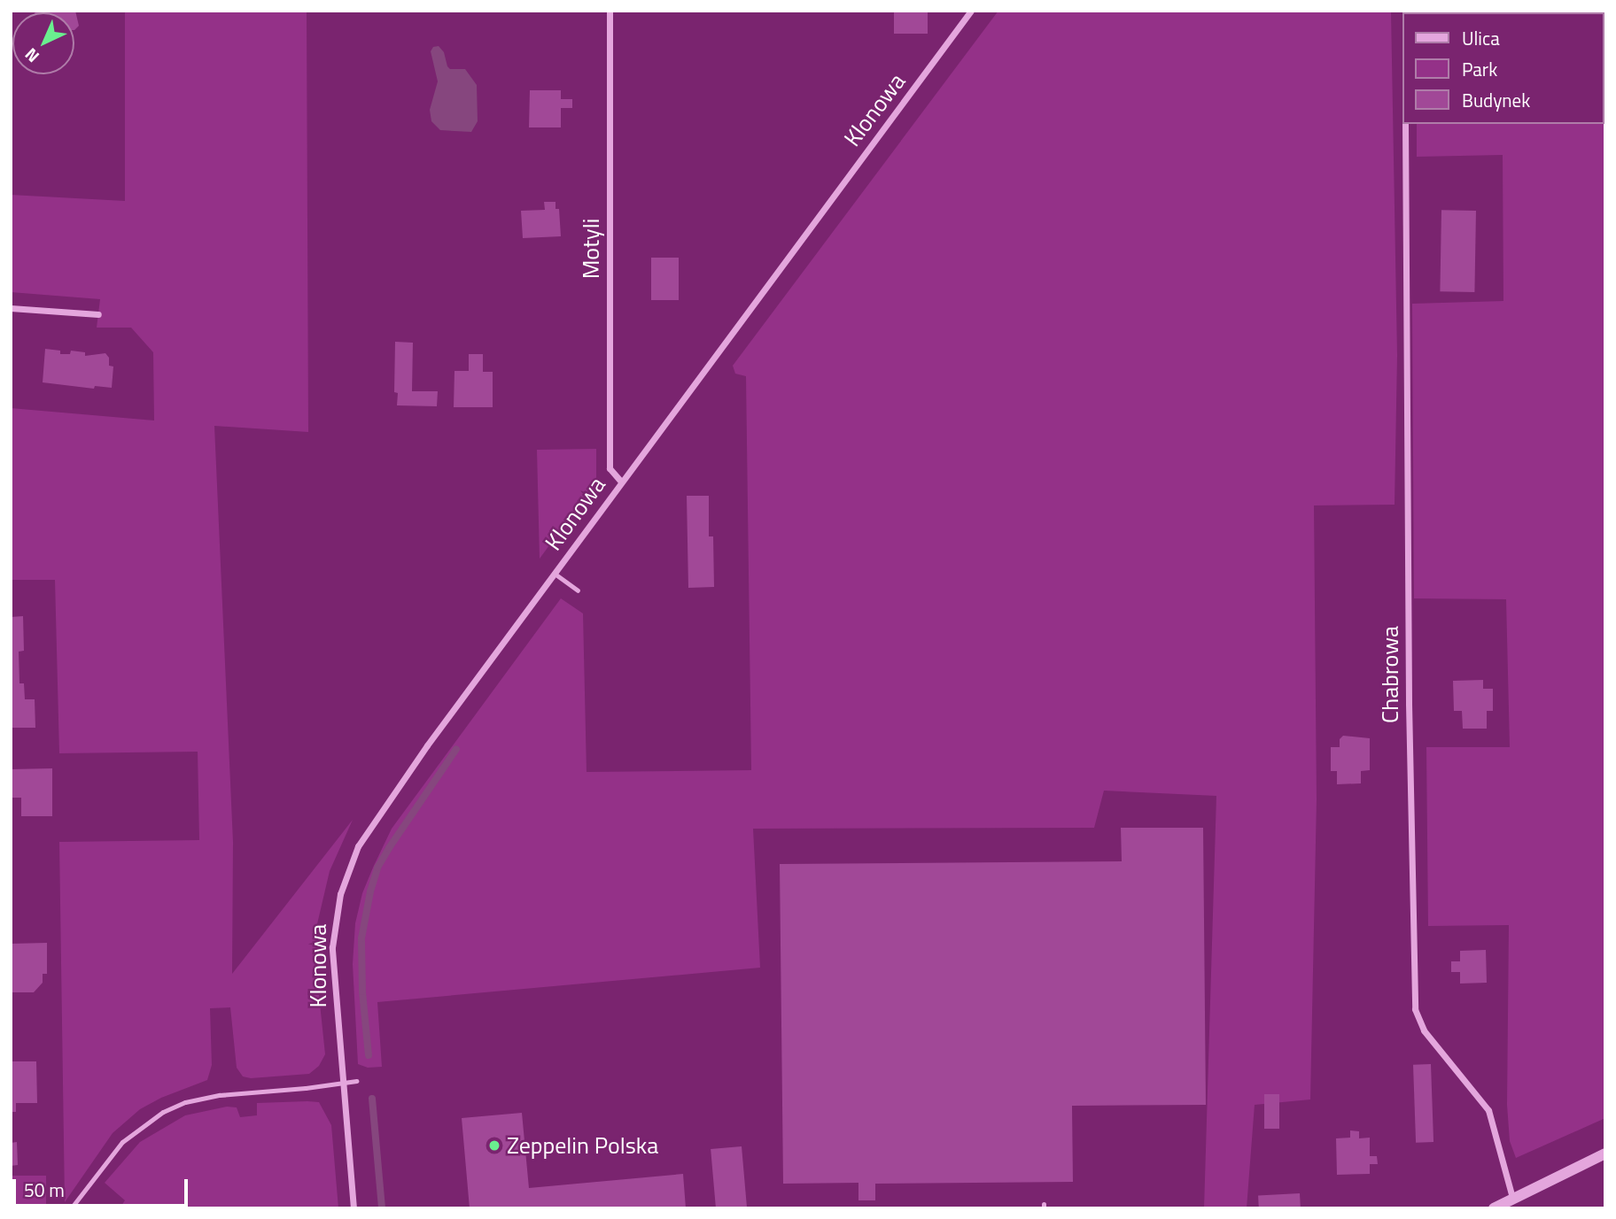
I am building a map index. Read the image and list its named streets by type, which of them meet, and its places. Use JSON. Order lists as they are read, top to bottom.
{
  "streets": {
    "street": ["Klonowa", "Motyli", "Chabrowa"]
  },
  "crossings": [
    ["Klonowa", "Motyli"]
  ],
  "places": ["Zeppelin Polska"],
  "legend": ["Ulica", "Park", "Budynek"],
  "scale_bar": "50 m",
  "north": "bottom left"
}
